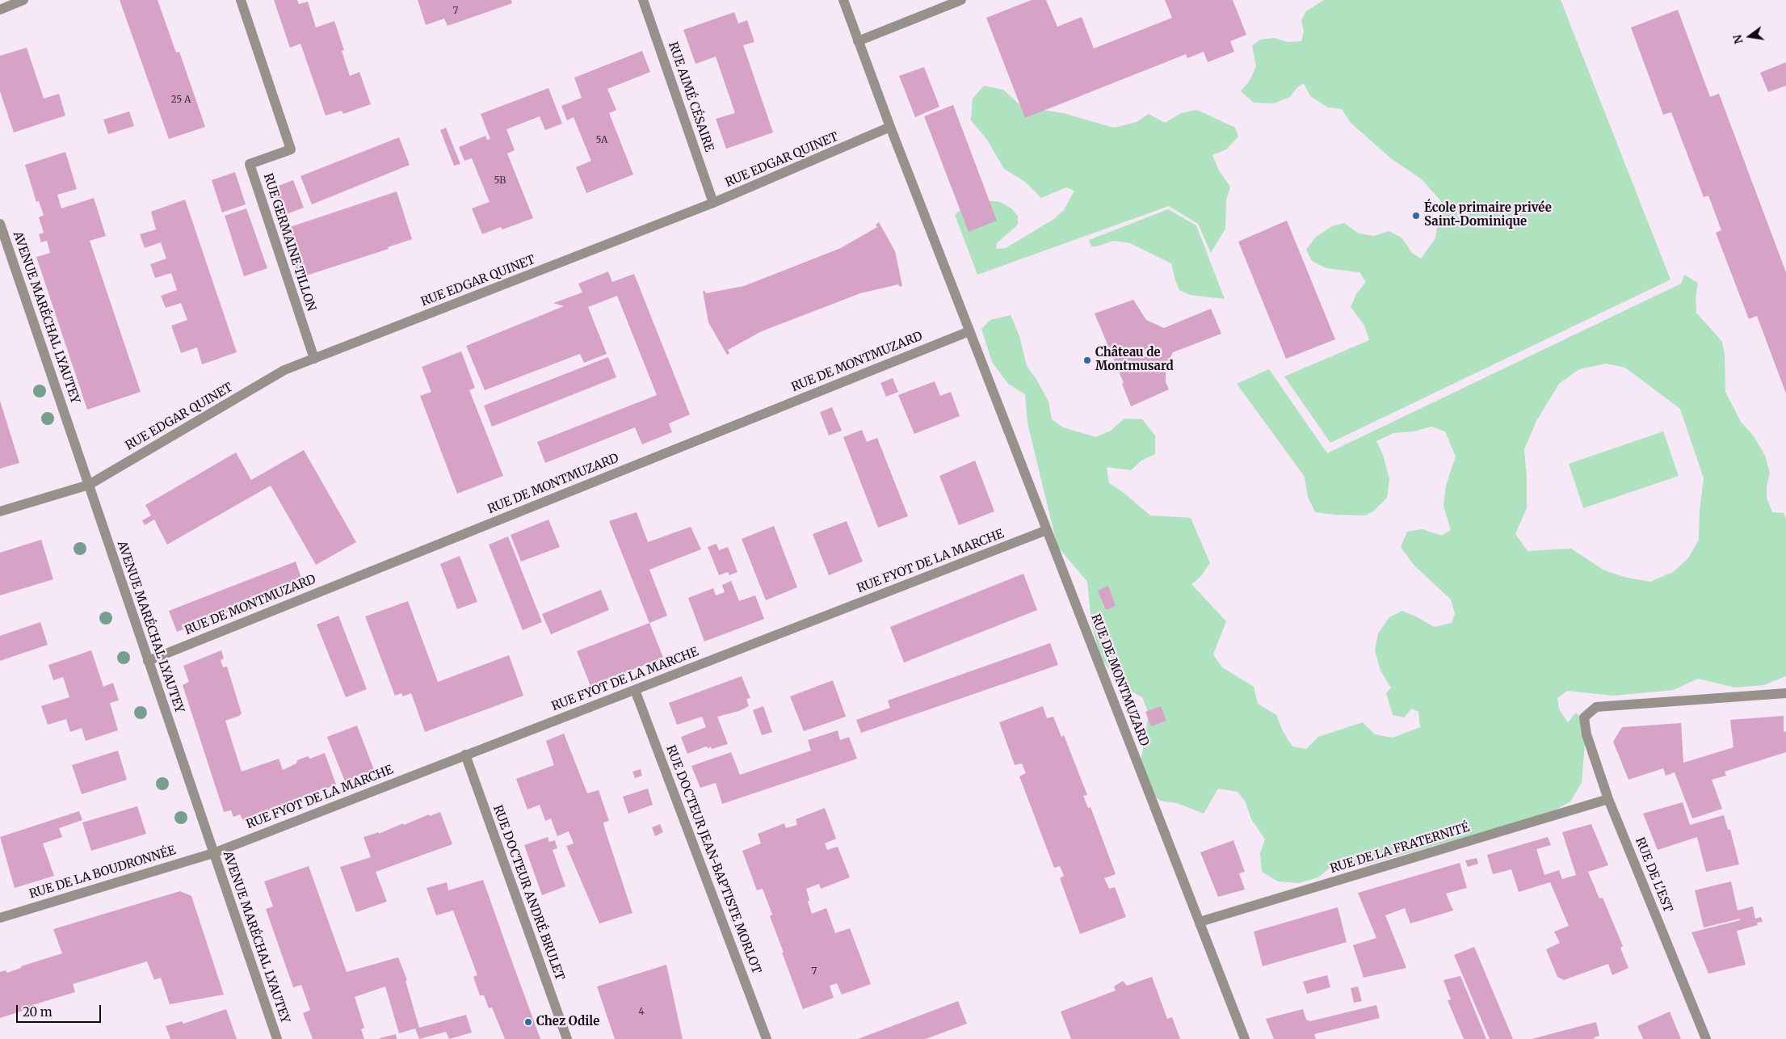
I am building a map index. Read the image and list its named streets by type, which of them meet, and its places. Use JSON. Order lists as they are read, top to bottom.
{
  "streets": {
    "street": [
      "RUE AIMÉ CÉSAIRE",
      "RUE EDGAR QUINET",
      "RUE GERMAINE TILLON",
      "AVENUE MARÉCHAL LYAUTEY",
      "RUE DE MONTMUZARD",
      "RUE FYOT DE LA MARCHE",
      "RUE DE LA FRATERNITÉ",
      "RUE DOCTEUR JEAN-BAPTISTE MORLOT",
      "RUE DE LA BOUDRONNÉE",
      "RUE DE L'EST",
      "RUE DOCTEUR ANDRÉ BRULET"
    ]
  },
  "crossings": [
    ["RUE AIMÉ CÉSAIRE", "RUE EDGAR QUINET"],
    ["RUE EDGAR QUINET", "RUE GERMAINE TILLON"],
    ["RUE EDGAR QUINET", "AVENUE MARÉCHAL LYAUTEY"],
    ["RUE EDGAR QUINET", "RUE DE MONTMUZARD"],
    ["AVENUE MARÉCHAL LYAUTEY", "RUE DE MONTMUZARD"],
    ["AVENUE MARÉCHAL LYAUTEY", "RUE FYOT DE LA MARCHE"],
    ["AVENUE MARÉCHAL LYAUTEY", "RUE DE LA BOUDRONNÉE"],
    ["RUE DE MONTMUZARD", "RUE FYOT DE LA MARCHE"],
    ["RUE DE MONTMUZARD", "RUE DE LA FRATERNITÉ"],
    ["RUE FYOT DE LA MARCHE", "RUE DOCTEUR JEAN-BAPTISTE MORLOT"],
    ["RUE FYOT DE LA MARCHE", "RUE DE LA BOUDRONNÉE"],
    ["RUE FYOT DE LA MARCHE", "RUE DOCTEUR ANDRÉ BRULET"],
    ["RUE DE LA FRATERNITÉ", "RUE DE L'EST"]
  ],
  "places": ["École primaire privée Saint-Dominique", "Château de Montmusard", "Chez Odile"],
  "house_numbers": [
    "7",
    "25 A",
    "5A",
    "5B",
    "7",
    "4"
  ],
  "scale_bar": "20 m",
  "north": "left"
}
